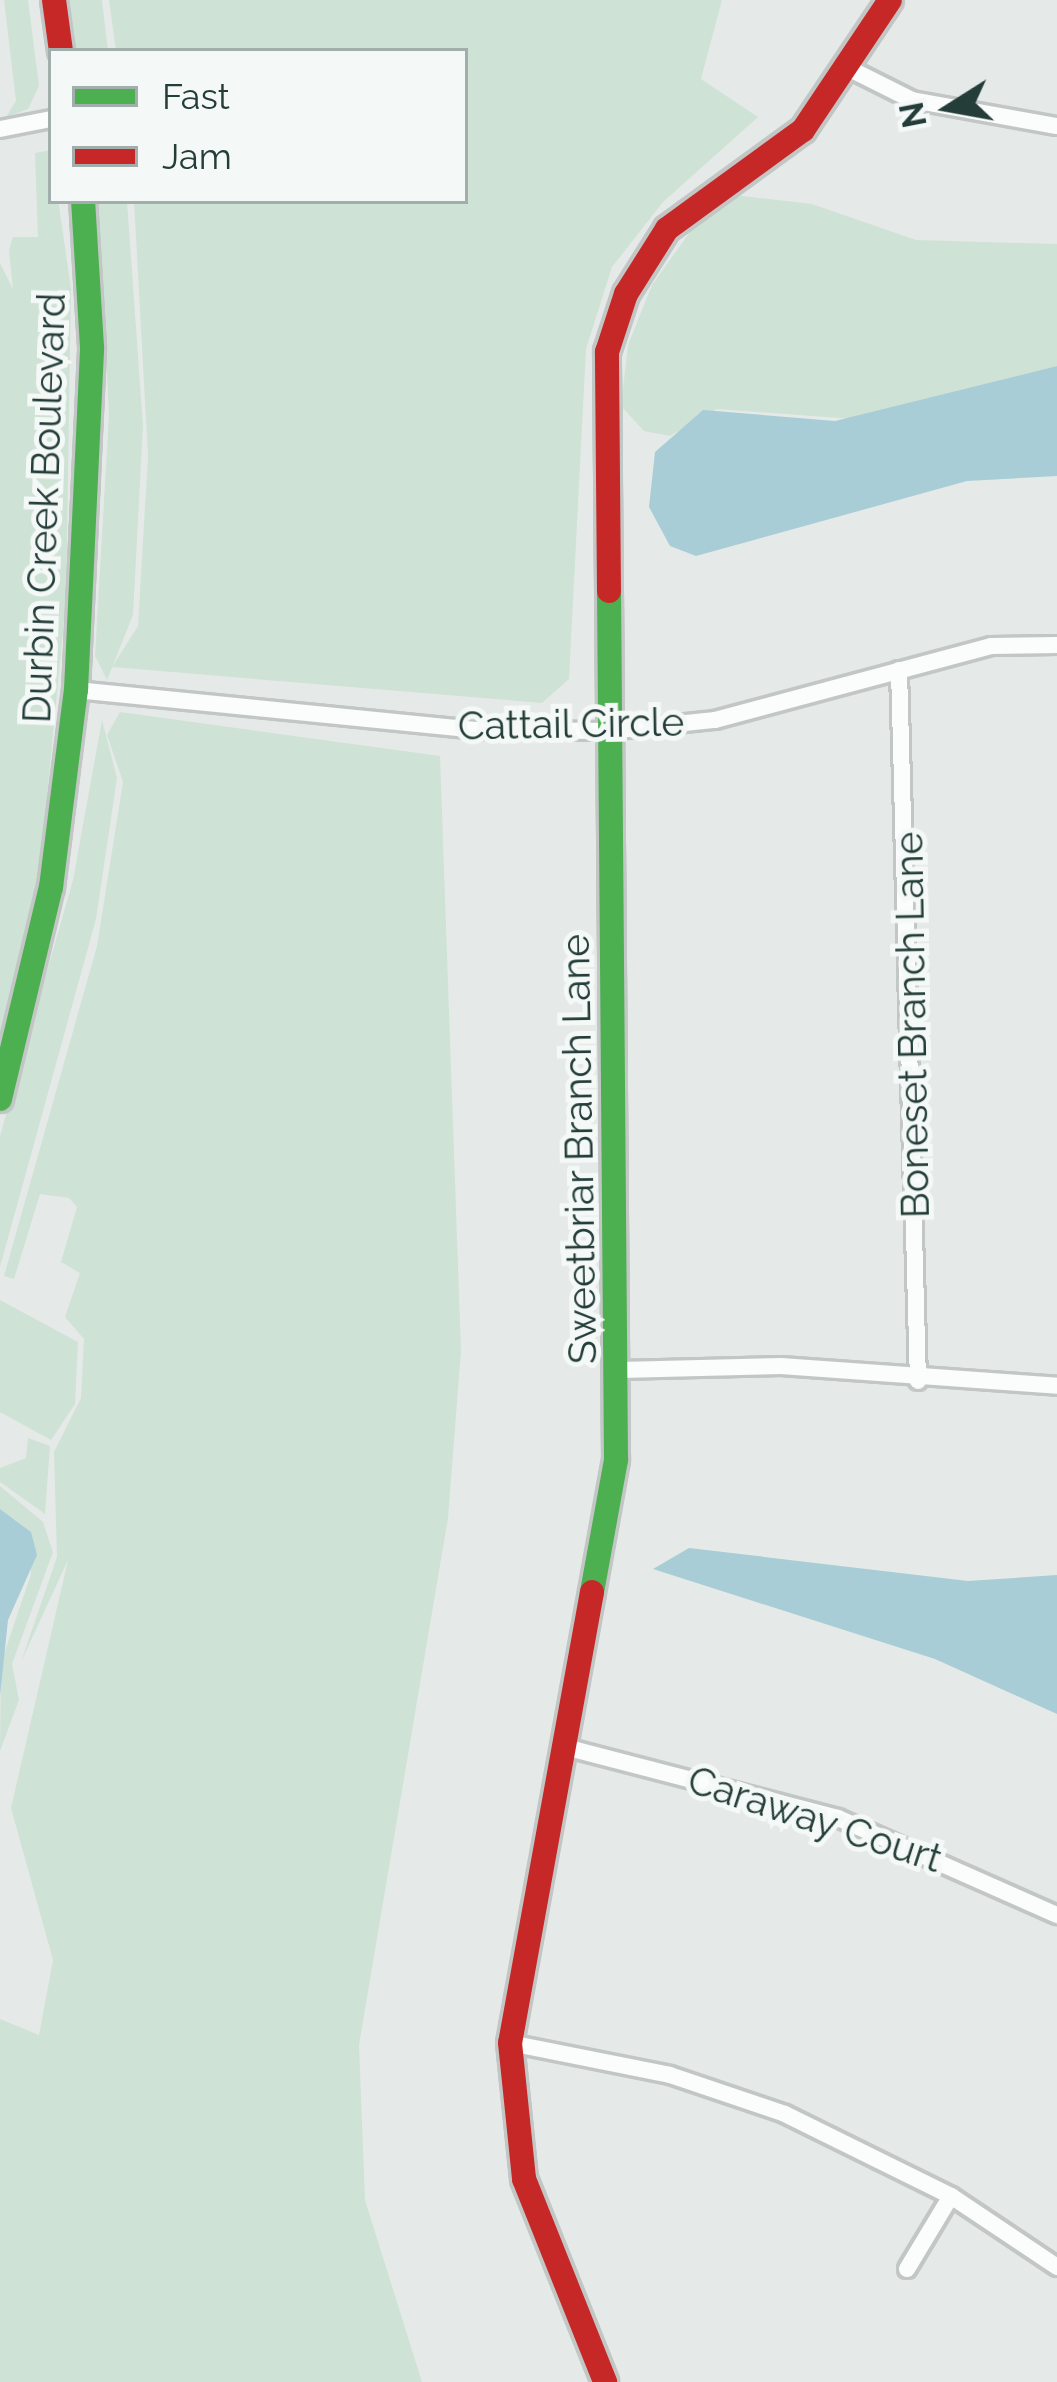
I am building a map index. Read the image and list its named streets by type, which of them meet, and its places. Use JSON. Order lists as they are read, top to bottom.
{
  "streets": {
    "street": [
      "Durbin Creek Boulevard",
      "Cattail Circle",
      "Boneset Branch Lane",
      "Sweetbriar Branch Lane",
      "Caraway Court"
    ]
  },
  "crossings": [
    ["Durbin Creek Boulevard", "Cattail Circle"],
    ["Cattail Circle", "Boneset Branch Lane"],
    ["Cattail Circle", "Sweetbriar Branch Lane"],
    ["Sweetbriar Branch Lane", "Caraway Court"]
  ],
  "legend": ["Fast", "Jam"],
  "north": "left"
}
